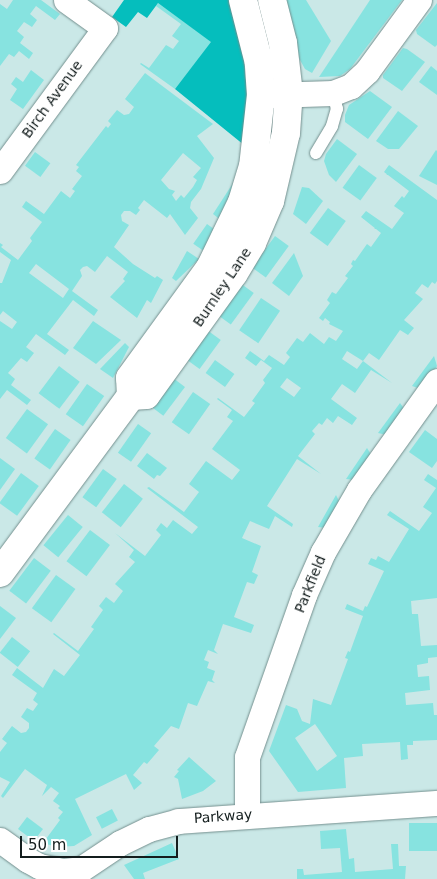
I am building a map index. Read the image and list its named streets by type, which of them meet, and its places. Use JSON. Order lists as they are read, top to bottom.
{
  "streets": {
    "street": [
      "Birch Avenue",
      "Burnley Lane",
      "Parkfield",
      "Parkway"
    ]
  },
  "crossings": [
    ["Parkfield", "Parkway"]
  ],
  "scale_bar": "50 m"
}
